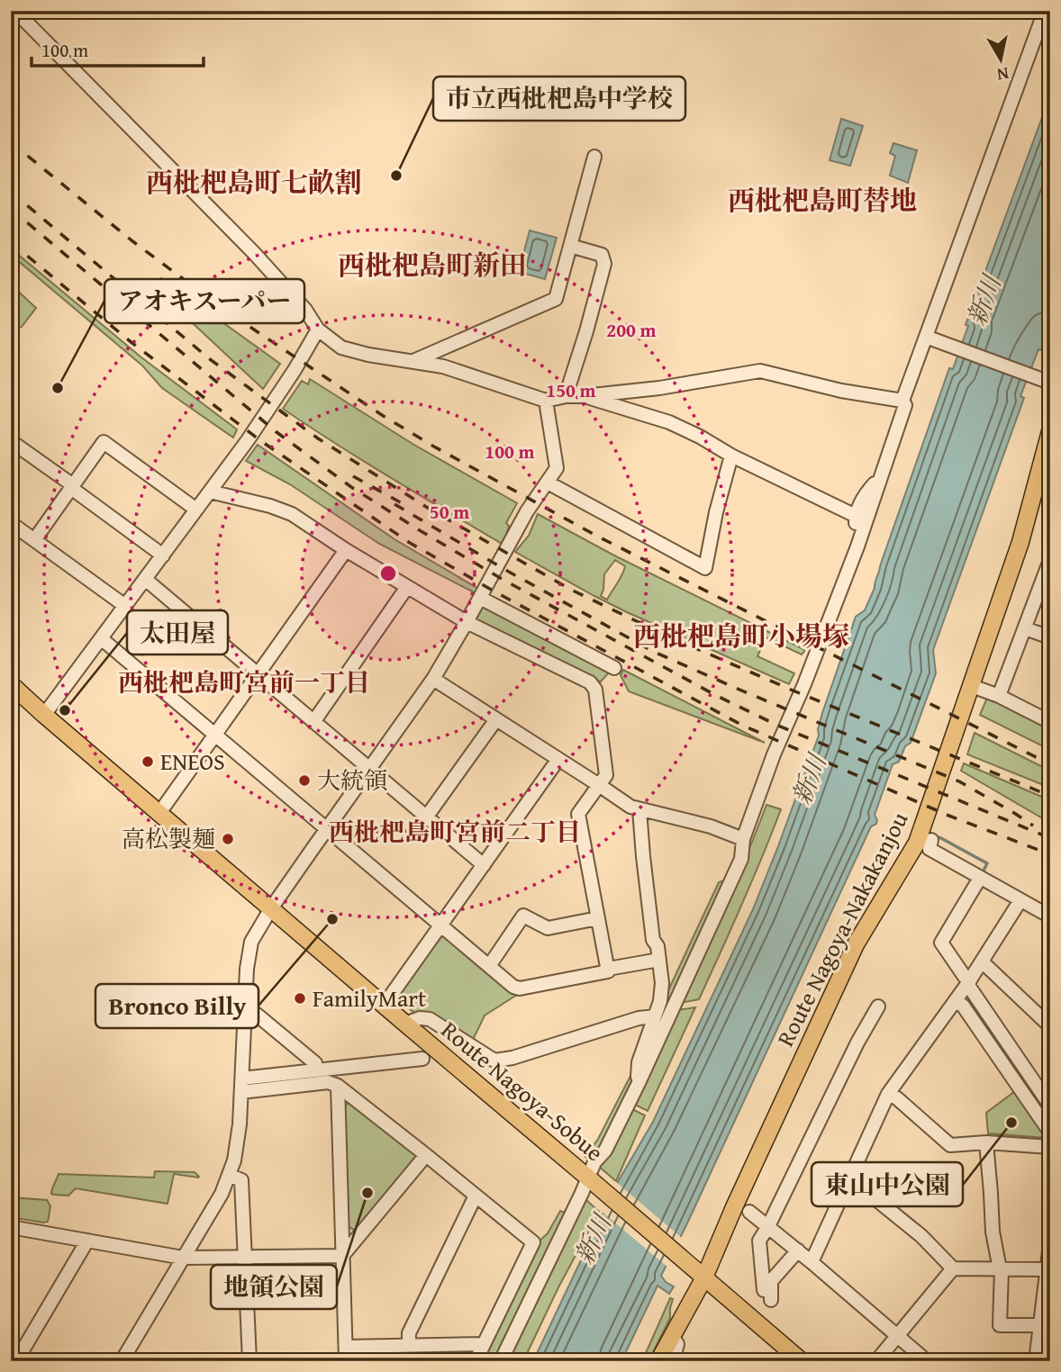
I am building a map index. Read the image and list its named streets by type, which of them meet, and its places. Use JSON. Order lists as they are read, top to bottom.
{
  "streets": {
    "main road": ["Route Nagoya-Nakakanjou", "Route Nagoya-Sobue"]
  },
  "crossings": [
    ["Route Nagoya-Nakakanjou", "Route Nagoya-Sobue"]
  ],
  "districts": [
    "西枇杷島町七畝割",
    "西枇杷島町替地",
    "西枇杷島町新田",
    "西枇杷島町小場塚",
    "西枇杷島町宮前一丁目",
    "西枇杷島町宮前二丁目"
  ],
  "water": ["新川"],
  "places": [
    "市立西枇杷島中学校",
    "アオキスーパー",
    "太田屋",
    "ENEOS",
    "大統領",
    "高松製麺",
    "Bronco Billy",
    "FamilyMart",
    "東山中公園",
    "地領公園"
  ],
  "scale_bar": "100 m",
  "north": "bottom",
  "rings": [
    "200 m",
    "150 m",
    "100 m",
    "50 m"
  ]
}
